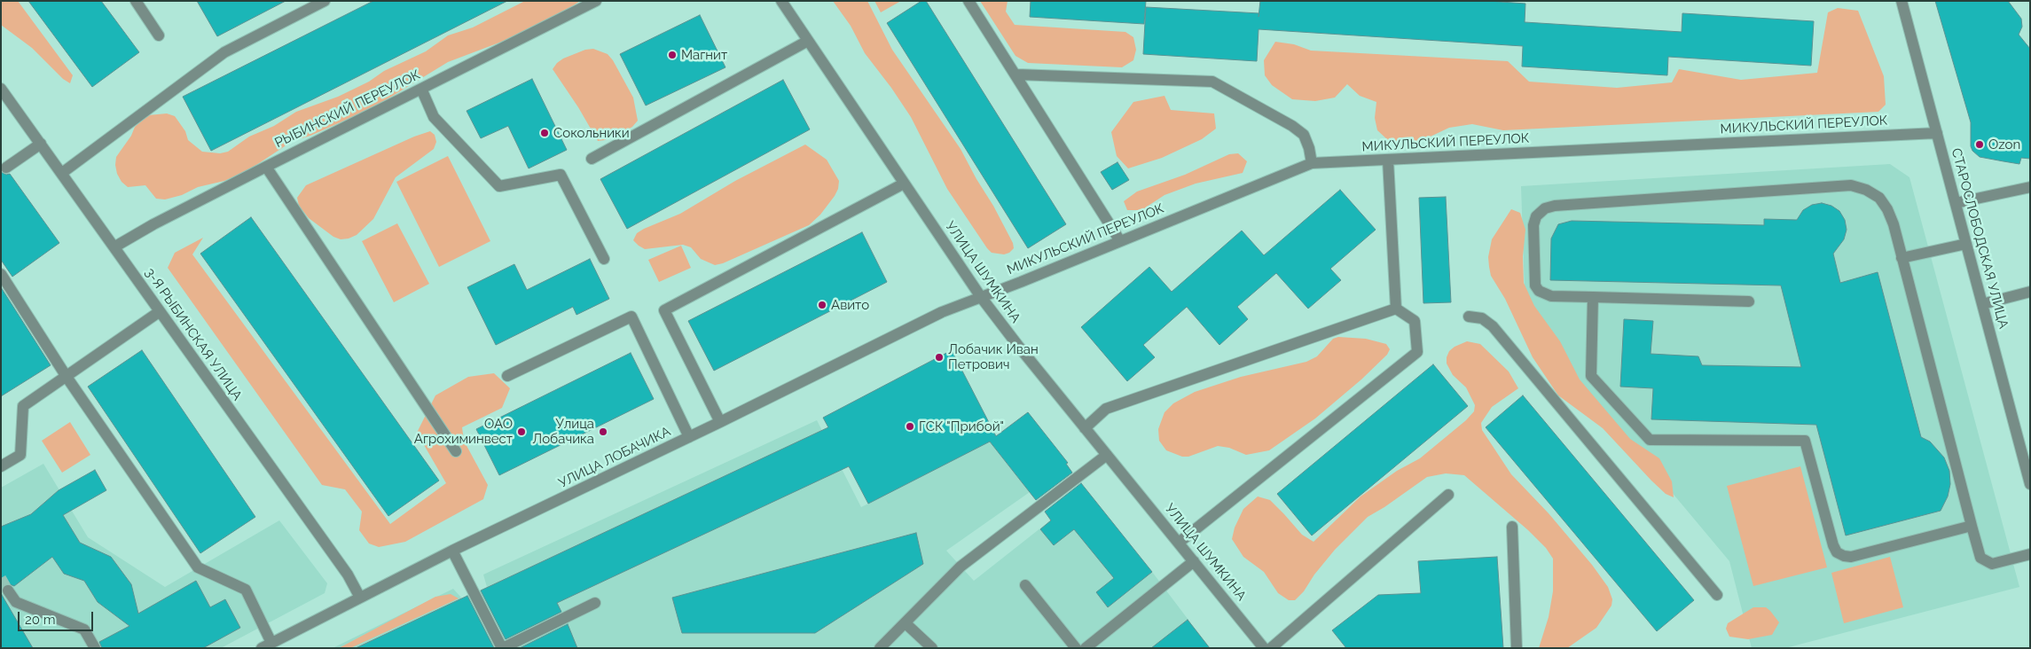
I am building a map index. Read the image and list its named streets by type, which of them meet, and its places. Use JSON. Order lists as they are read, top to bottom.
{
  "streets": {
    "street": [
      "РЫБИНСКИЙ ПЕРЕУЛОК",
      "МИКУЛЬСКИЙ ПЕРЕУЛОК",
      "СТАРОСЛОБОДСКАЯ УЛИЦА",
      "УЛИЦА ШУМКИНА",
      "3-Я РЫБИНСКАЯ УЛИЦА",
      "УЛИЦА ЛОБАЧИКА"
    ]
  },
  "crossings": [
    ["РЫБИНСКИЙ ПЕРЕУЛОК", "3-Я РЫБИНСКАЯ УЛИЦА"],
    ["МИКУЛЬСКИЙ ПЕРЕУЛОК", "СТАРОСЛОБОДСКАЯ УЛИЦА"],
    ["МИКУЛЬСКИЙ ПЕРЕУЛОК", "УЛИЦА ШУМКИНА"],
    ["МИКУЛЬСКИЙ ПЕРЕУЛОК", "УЛИЦА ЛОБАЧИКА"],
    ["УЛИЦА ШУМКИНА", "УЛИЦА ЛОБАЧИКА"],
    ["3-Я РЫБИНСКАЯ УЛИЦА", "УЛИЦА ЛОБАЧИКА"]
  ],
  "places": [
    "Магнит",
    "Сокольники",
    "Ozon",
    "Авито",
    "Лобачик Иван Петрович",
    "ГСК \"Прибой\"",
    "ОАО Агрохиминвест",
    "Улица Лобачика"
  ],
  "scale_bar": "20 m"
}
